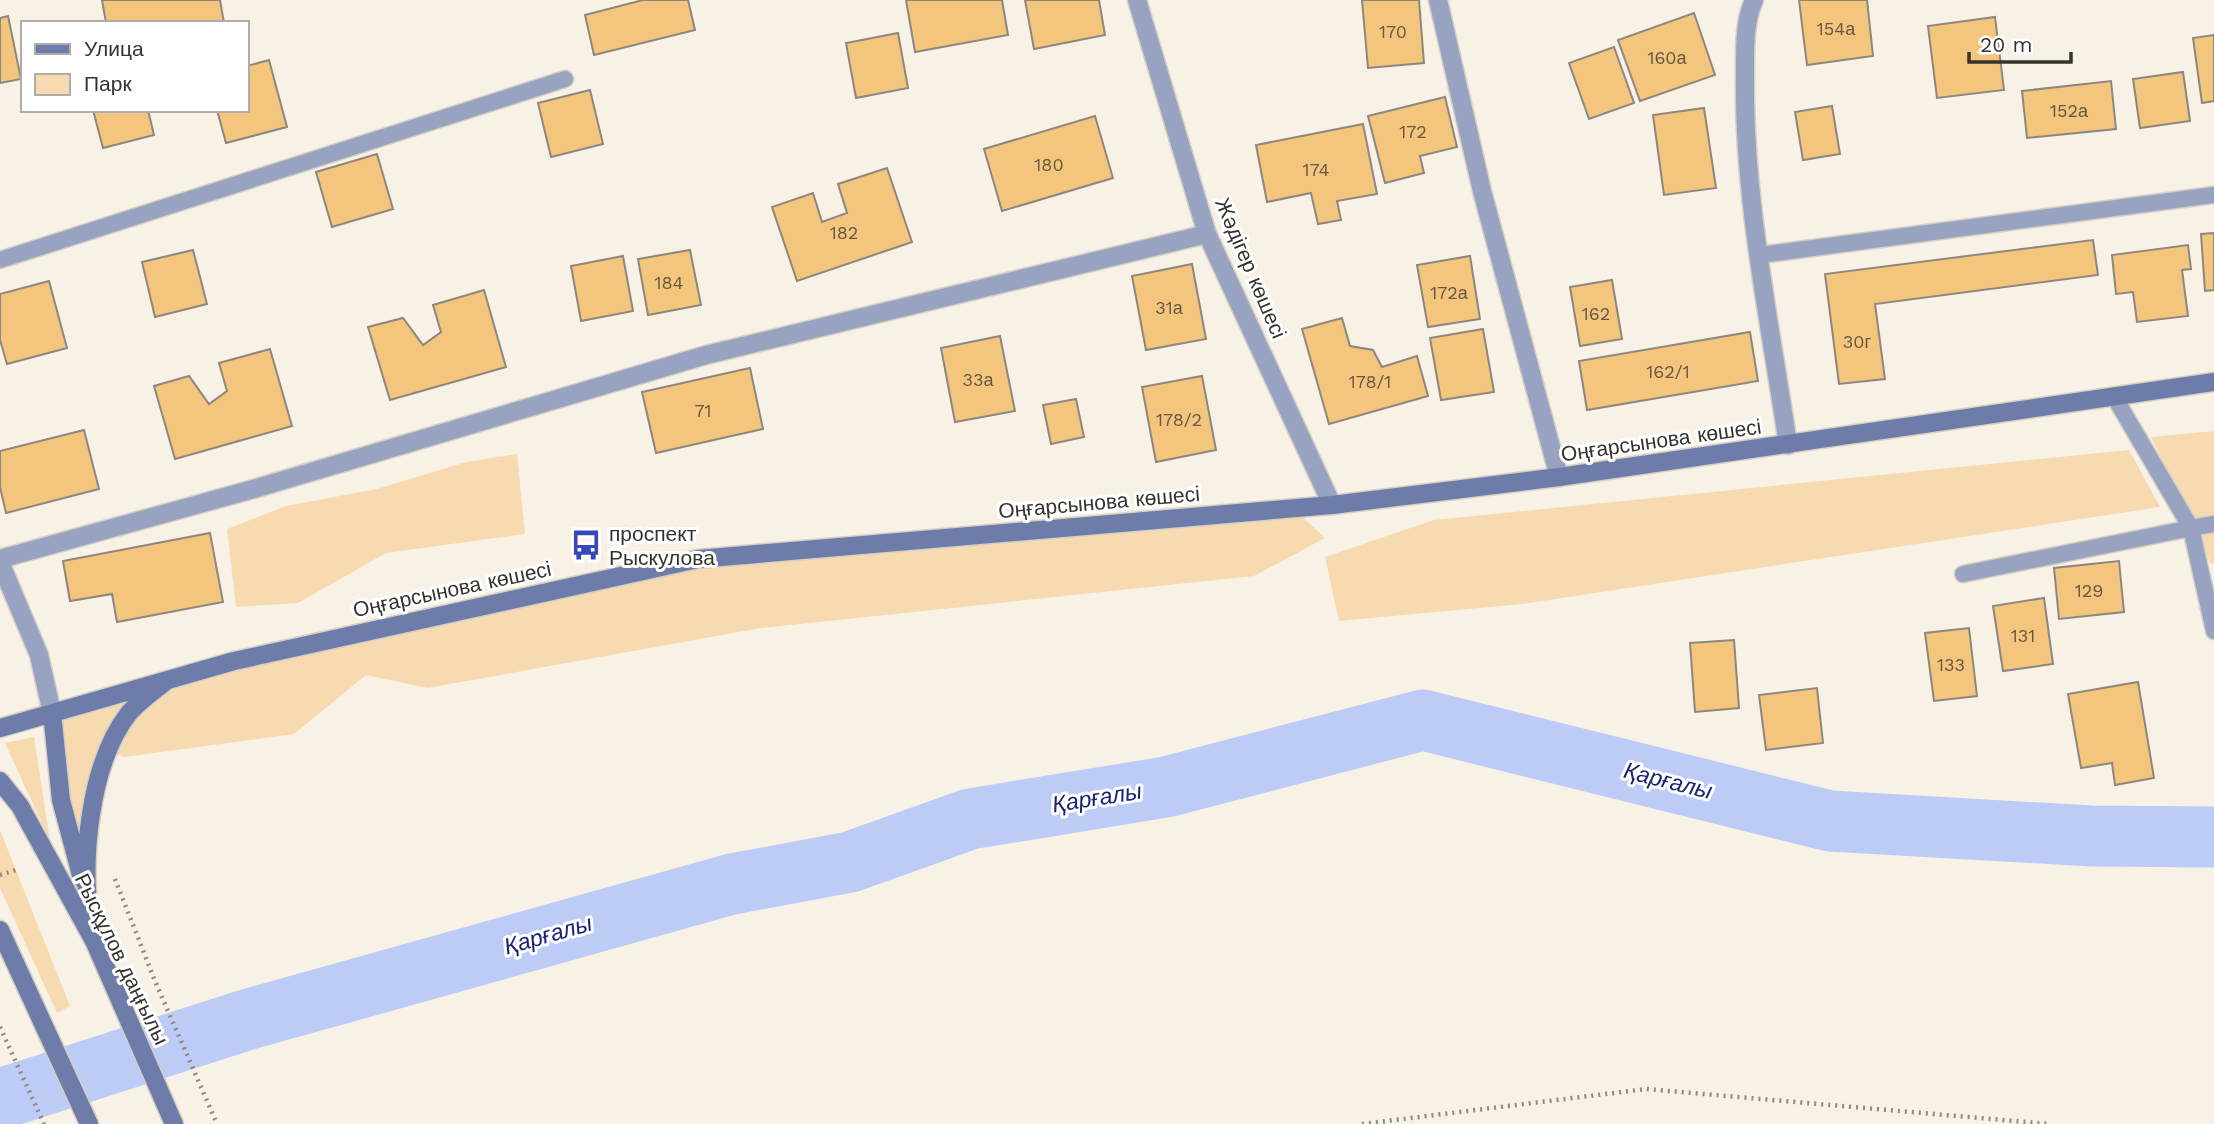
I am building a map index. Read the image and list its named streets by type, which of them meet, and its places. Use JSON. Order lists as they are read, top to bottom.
{
  "streets": {
    "main road": ["Оңғарсынова көшесі", "Рысқұлов даңғылы"],
    "street": ["Жәдігер көшесі"]
  },
  "crossings": [
    ["Жәдігер көшесі", "Оңғарсынова көшесі"]
  ],
  "water": ["Қарғалы"],
  "places": {
    "bus stop": ["проспект Рыскулова"]
  },
  "house_numbers": [
    "154а",
    "170",
    "160а",
    "152а",
    "172",
    "180",
    "174",
    "182",
    "184",
    "172а",
    "31а",
    "162",
    "30г",
    "162/1",
    "33а",
    "178/1",
    "71",
    "178/2",
    "129",
    "131",
    "133"
  ],
  "legend": ["Улица", "Парк"],
  "scale_bar": "20 m"
}
